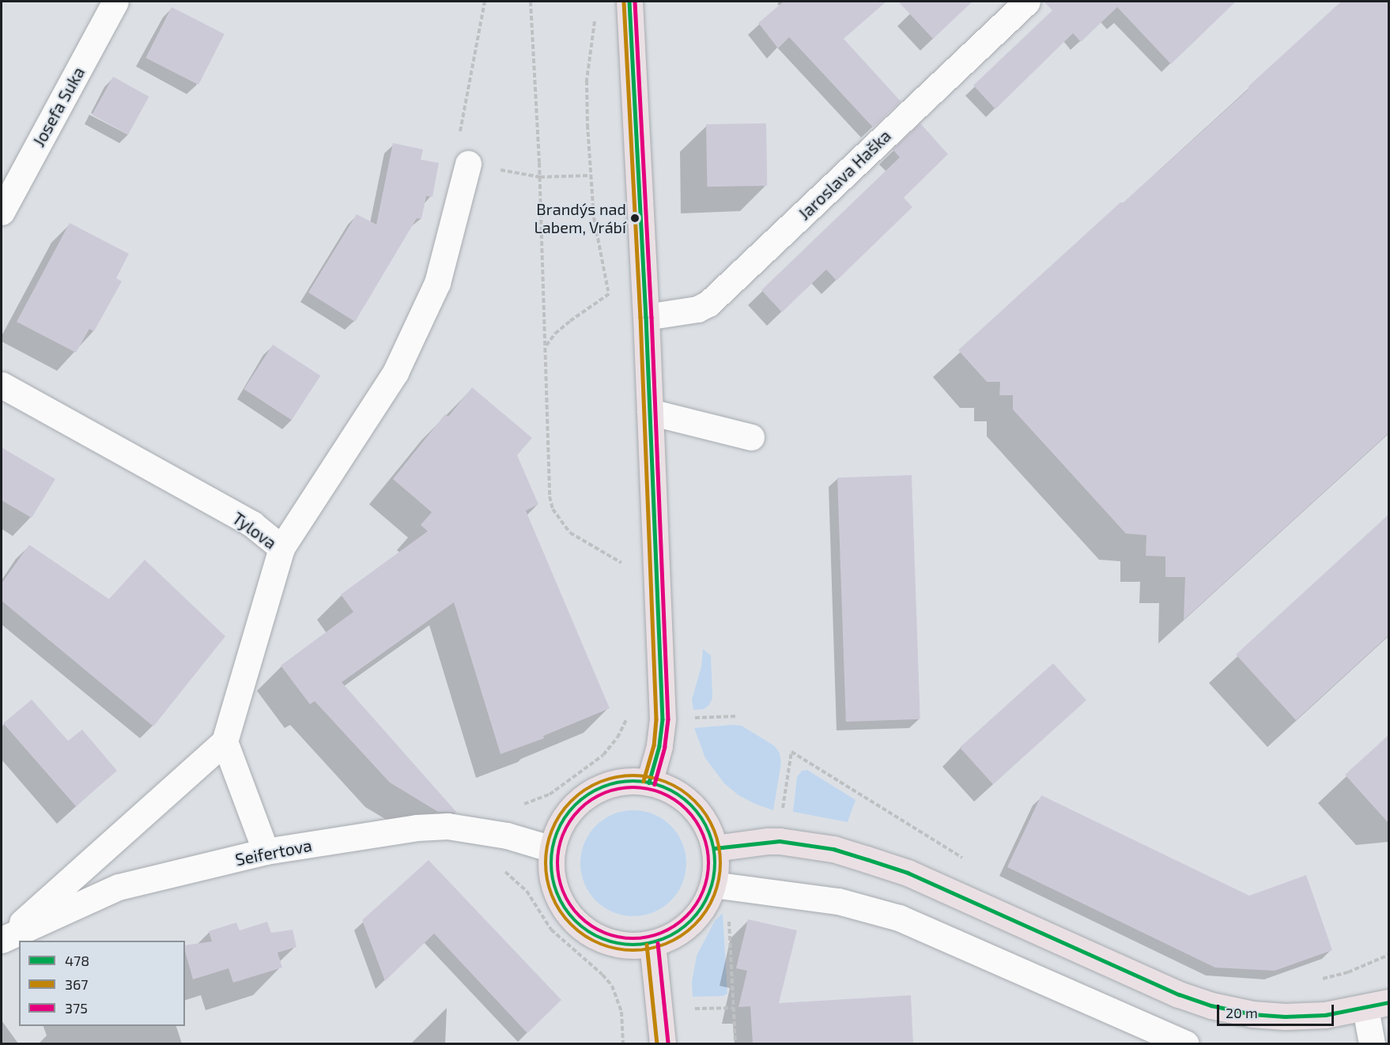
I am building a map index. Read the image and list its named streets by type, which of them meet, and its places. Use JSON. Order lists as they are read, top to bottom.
{
  "streets": {
    "street": [
      "Josefa Suka",
      "Jaroslava Haška",
      "Tylova",
      "Seifertova"
    ]
  },
  "crossings": [
    ["Tylova", "Seifertova"]
  ],
  "places": ["Brandýs nad Labem, Vrábí"],
  "lines": ["transit line 478", "transit line 367", "transit line 375"],
  "legend": ["478", "367", "375"],
  "scale_bar": "20 m"
}
